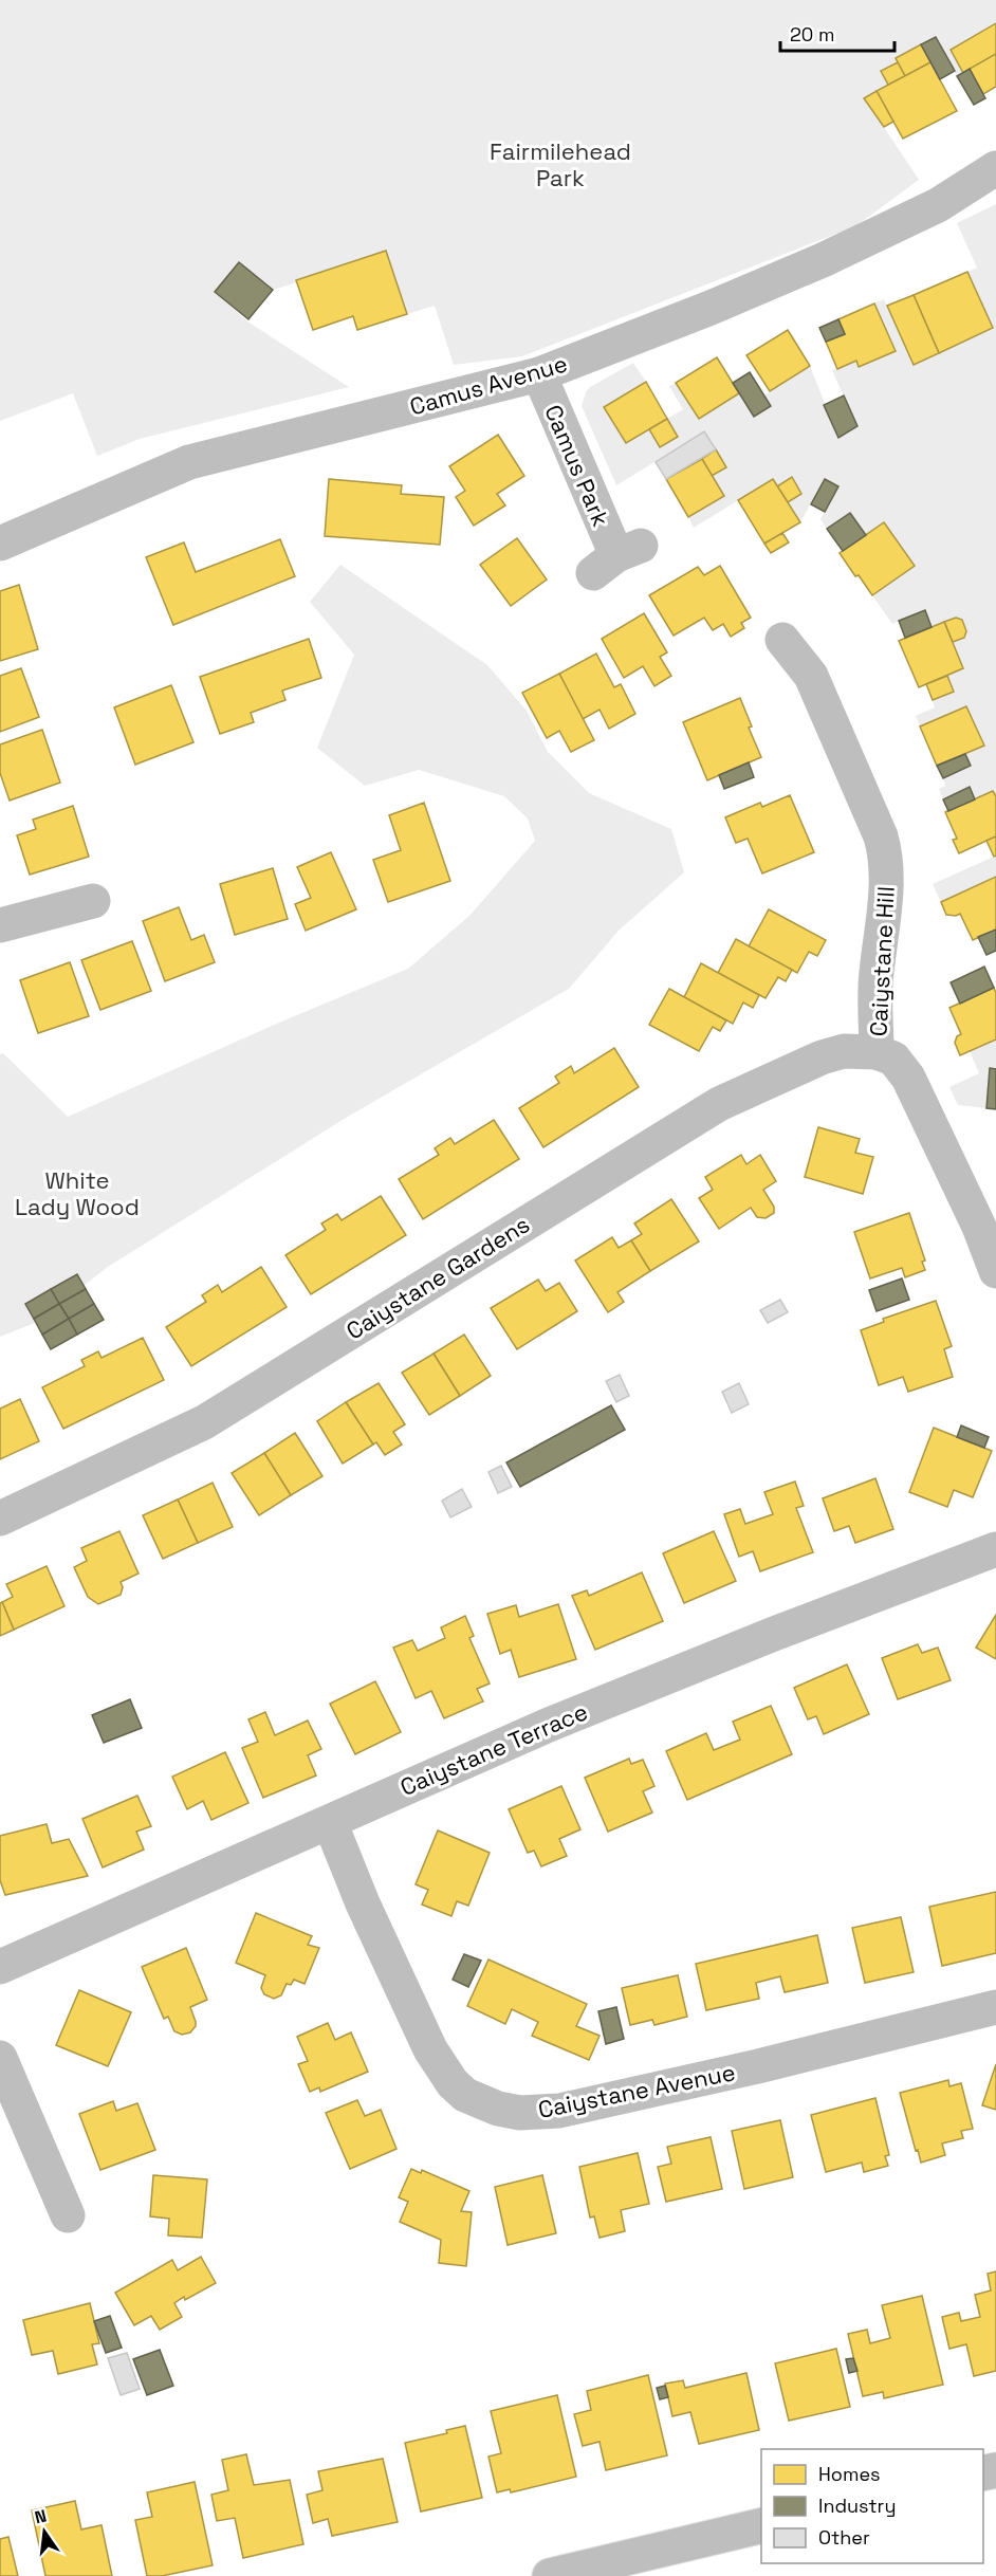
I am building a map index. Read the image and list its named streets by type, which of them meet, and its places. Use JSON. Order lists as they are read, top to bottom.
{
  "streets": {
    "street": [
      "Camus Avenue",
      "Camus Park",
      "Caiystane Hill",
      "Caiystane Gardens",
      "Caiystane Terrace",
      "Caiystane Avenue"
    ]
  },
  "crossings": [
    ["Camus Avenue", "Camus Park"],
    ["Caiystane Hill", "Caiystane Gardens"],
    ["Caiystane Terrace", "Caiystane Avenue"]
  ],
  "parks": ["Fairmilehead Park", "White Lady Wood"],
  "legend": ["Homes", "Industry", "Other"],
  "scale_bar": "20 m",
  "north": "top"
}
